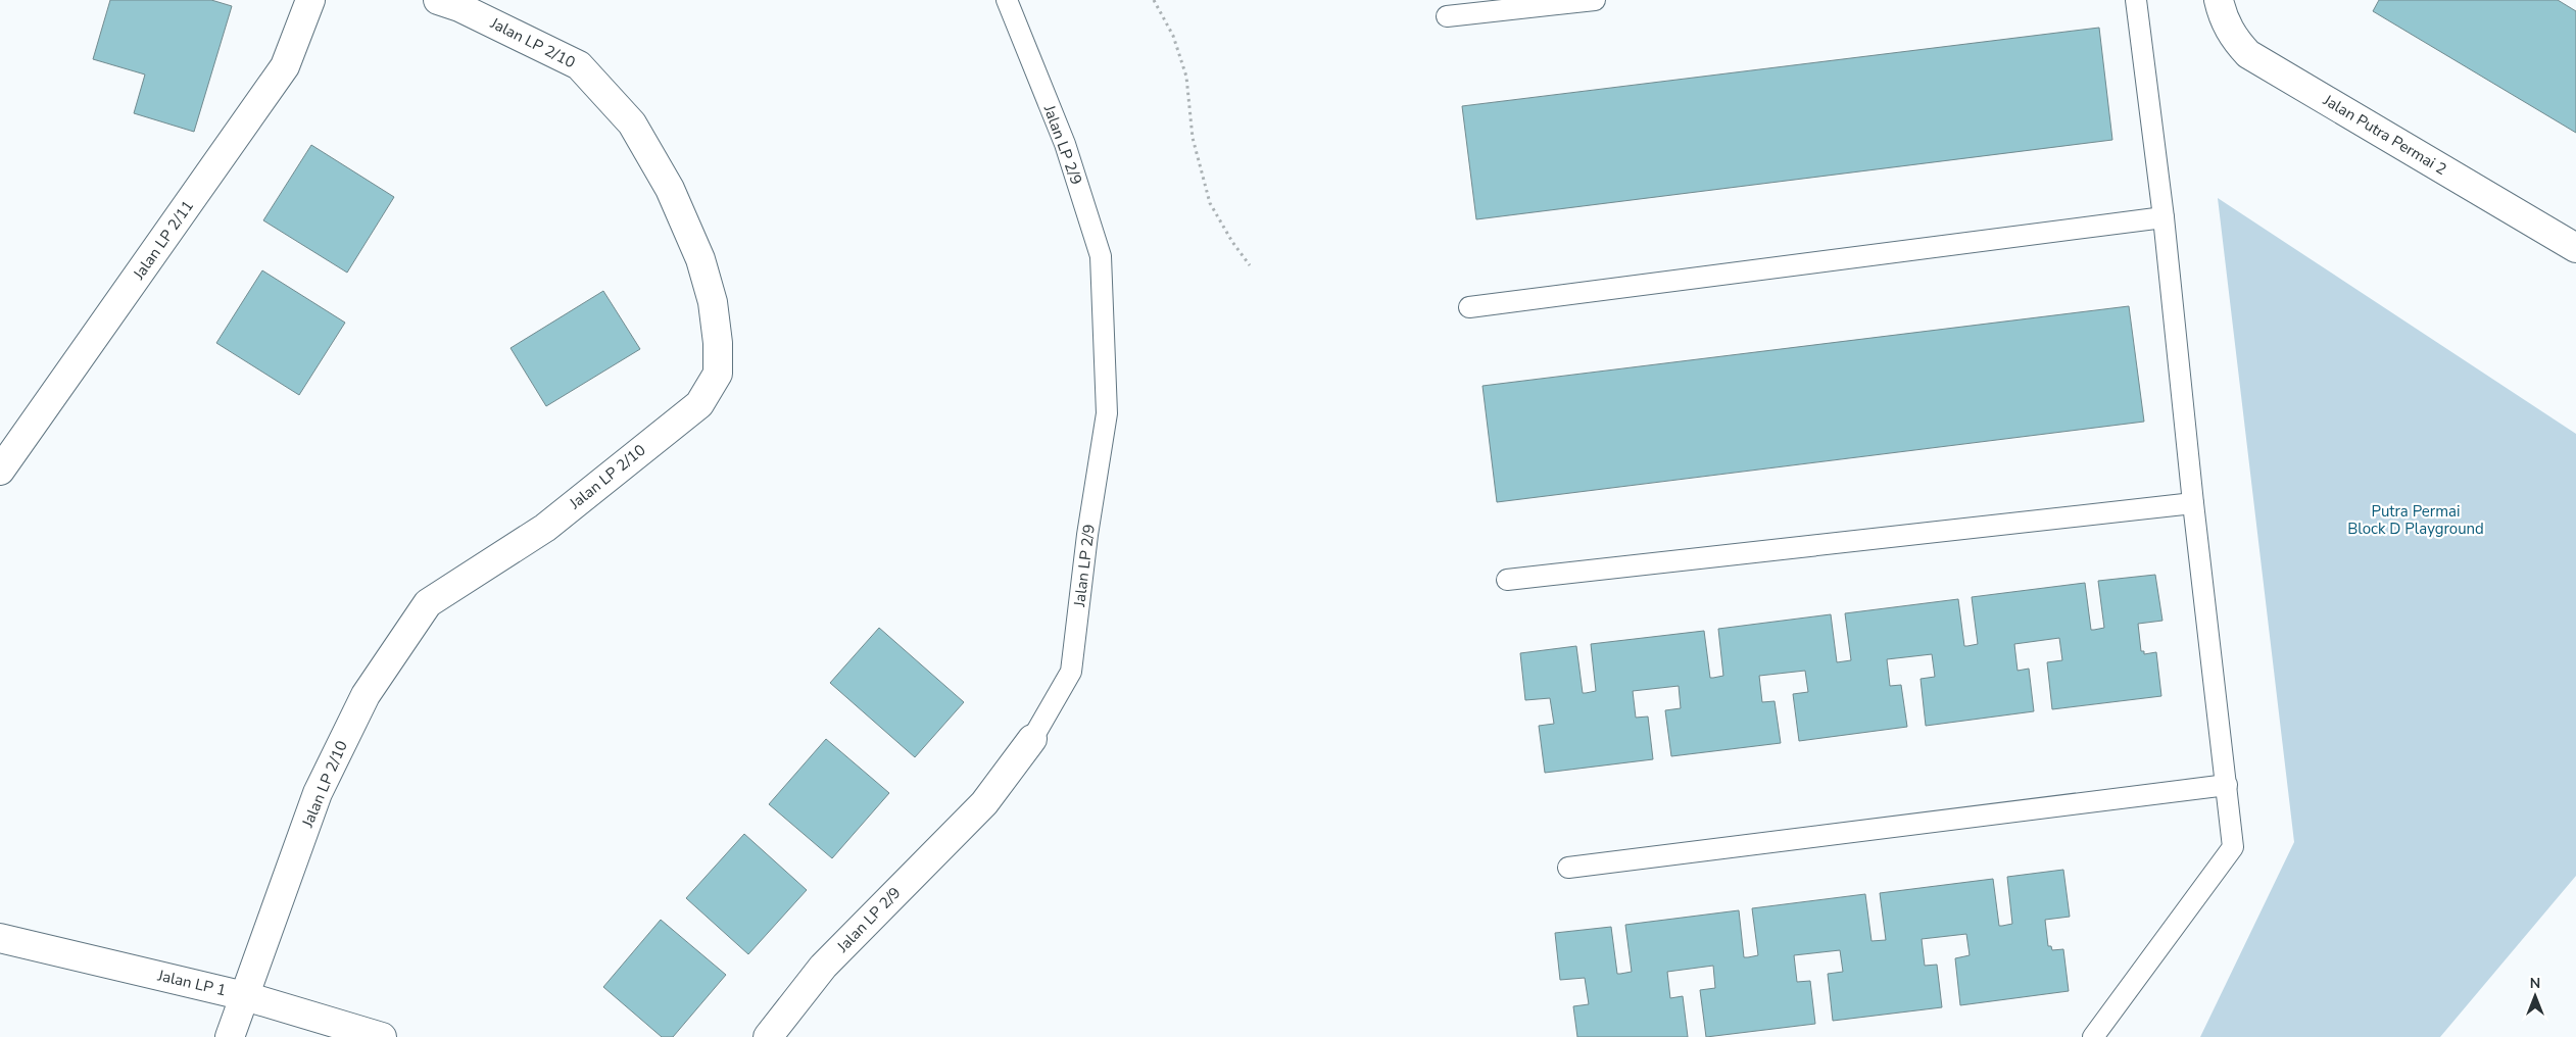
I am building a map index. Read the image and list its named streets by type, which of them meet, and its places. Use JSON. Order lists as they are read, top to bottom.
{
  "streets": {
    "street": [
      "Jalan LP 2/10",
      "Jalan Putra Permai 2",
      "Jalan LP 2/9",
      "Jalan LP 2/11",
      "Jalan LP 1"
    ]
  },
  "crossings": [
    ["Jalan LP 2/10", "Jalan LP 1"]
  ],
  "parks": ["Putra Permai Block D Playground"],
  "north": "top"
}
